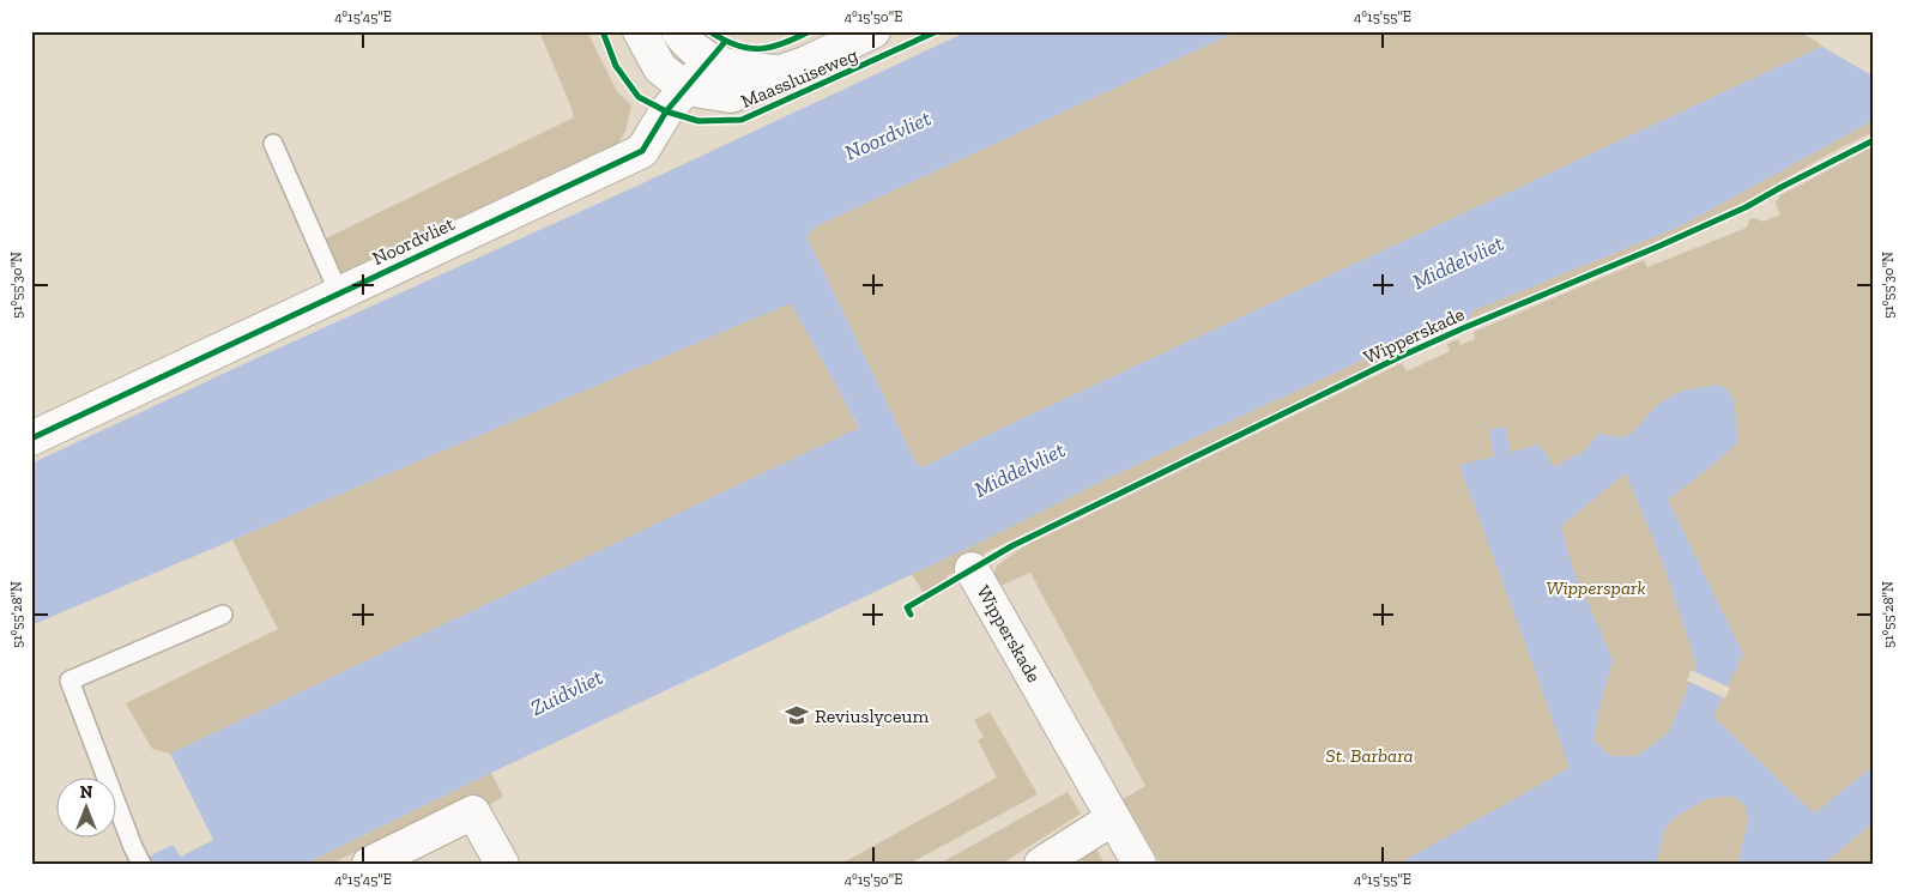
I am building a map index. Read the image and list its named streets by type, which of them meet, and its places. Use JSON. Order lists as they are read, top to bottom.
{
  "streets": {
    "street": ["Maassluiseweg", "Noordvliet", "Wipperskade"]
  },
  "crossings": [
    ["Maassluiseweg", "Noordvliet"]
  ],
  "water": ["Noordvliet", "Middelvliet", "Zuidvliet"],
  "parks": ["Wipperspark", "St. Barbara"],
  "places": {
    "school or university": ["Reviuslyceum"]
  },
  "north": "top",
  "coordinates": [
    "4°15'45\"E",
    "4°15'50\"E",
    "4°15'55\"E",
    "51°55'30\"N",
    "51°55'28\"N"
  ]
}
